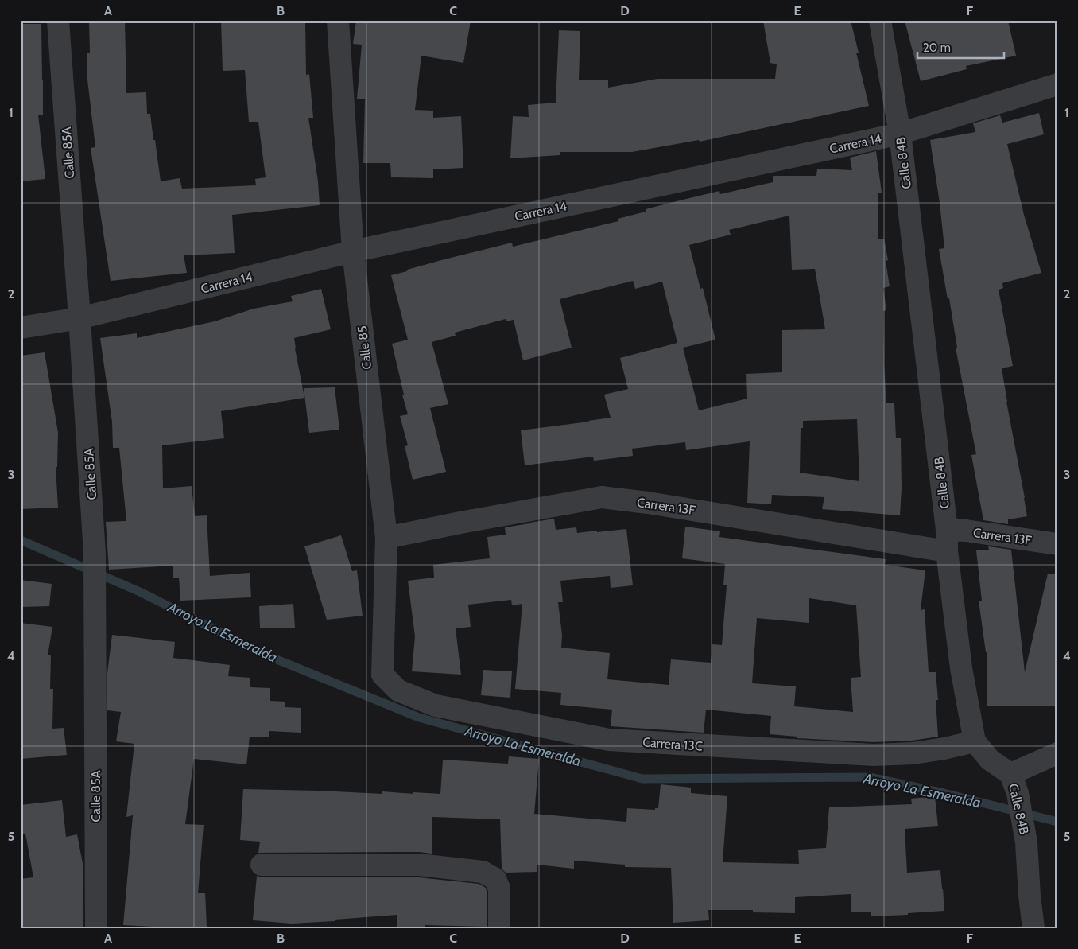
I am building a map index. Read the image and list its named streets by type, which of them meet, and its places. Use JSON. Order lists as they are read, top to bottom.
{
  "streets": {
    "street": [
      "Carrera 14",
      "Calle 85A",
      "Calle 84B",
      "Calle 85",
      "Carrera 13F",
      "Carrera 13C"
    ]
  },
  "crossings": [
    ["Carrera 14", "Calle 85A"],
    ["Carrera 14", "Calle 84B"],
    ["Carrera 14", "Calle 85"],
    ["Calle 84B", "Carrera 13F"],
    ["Calle 84B", "Carrera 13C"],
    ["Calle 85", "Carrera 13F"],
    ["Calle 85", "Carrera 13C"]
  ],
  "water": ["Arroyo La Esmeralda"],
  "scale_bar": "20 m",
  "grid": {
    "columns": [
      "A",
      "B",
      "C",
      "D",
      "E",
      "F"
    ],
    "rows": [
      "1",
      "2",
      "3",
      "4",
      "5"
    ]
  }
}
